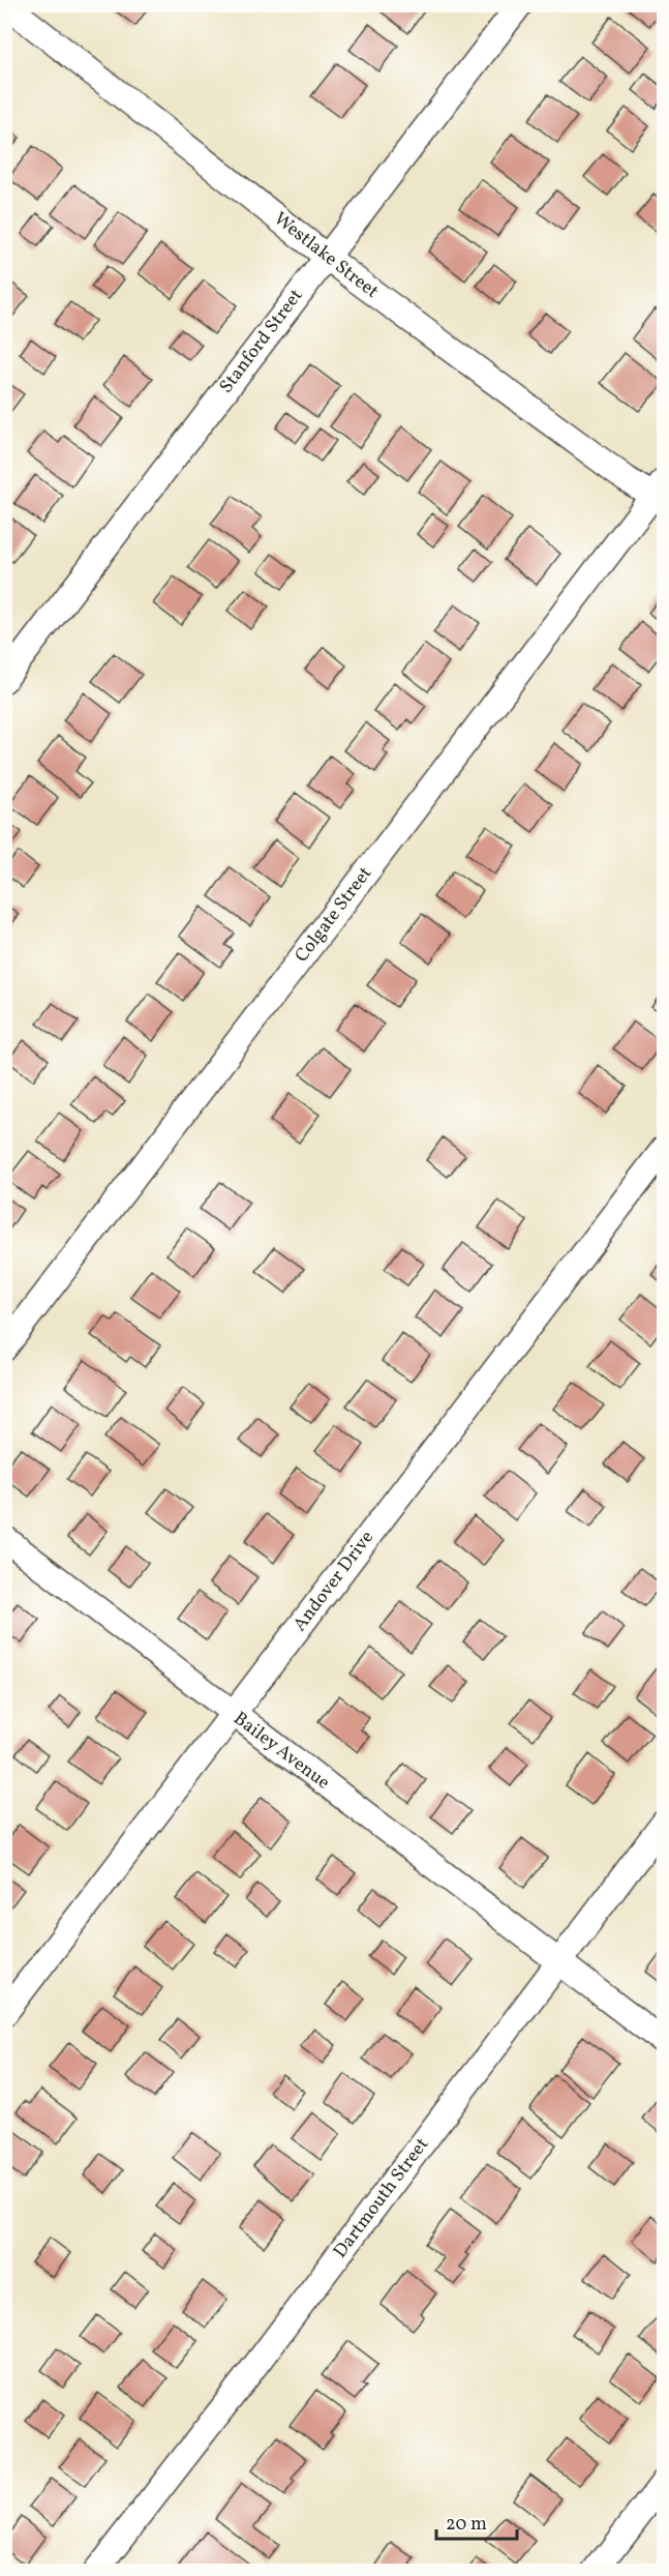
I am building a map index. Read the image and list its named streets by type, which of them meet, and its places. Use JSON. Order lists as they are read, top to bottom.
{
  "streets": {
    "street": [
      "Westlake Street",
      "Stanford Street",
      "Colgate Street",
      "Andover Drive",
      "Bailey Avenue",
      "Dartmouth Street"
    ]
  },
  "crossings": [
    ["Westlake Street", "Stanford Street"],
    ["Westlake Street", "Colgate Street"],
    ["Andover Drive", "Bailey Avenue"],
    ["Bailey Avenue", "Dartmouth Street"]
  ],
  "scale_bar": "20 m"
}
